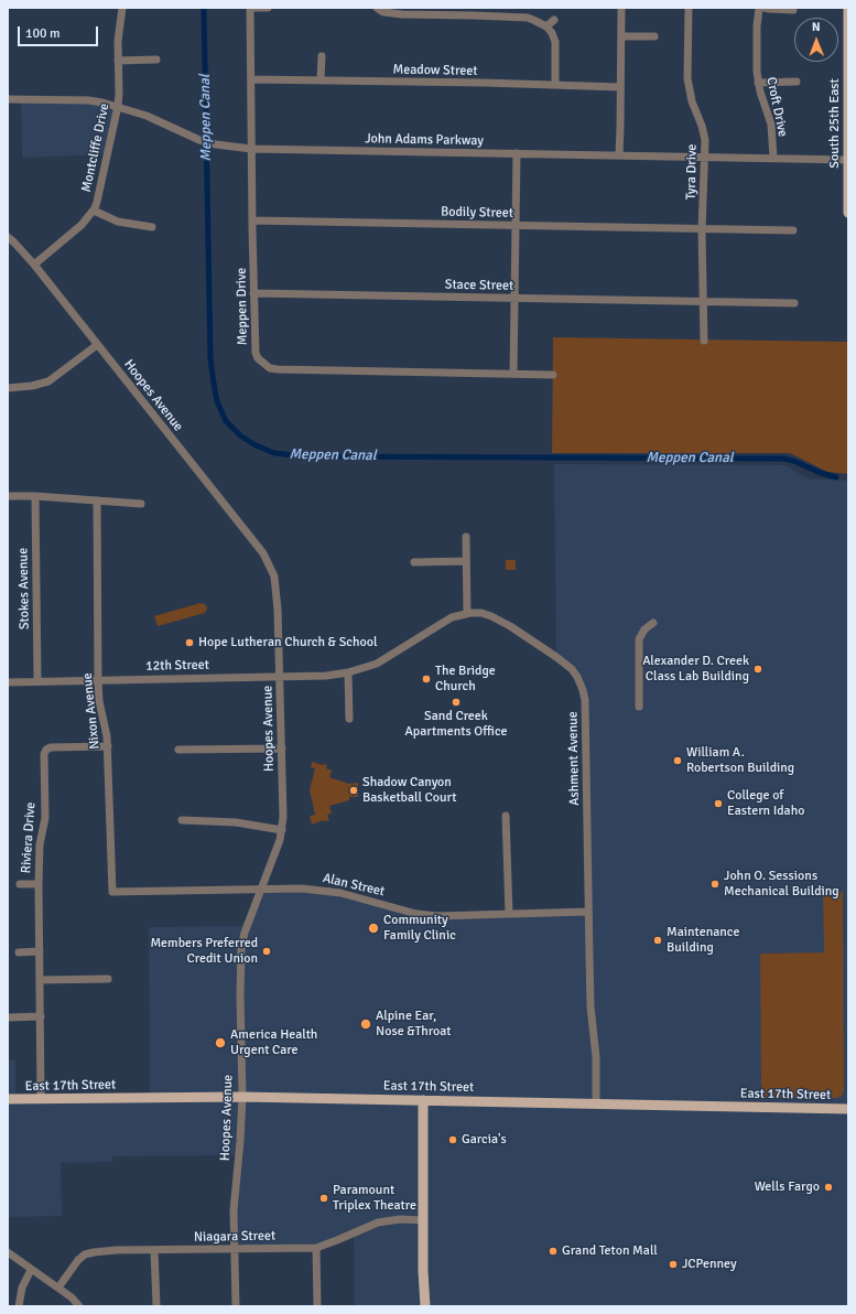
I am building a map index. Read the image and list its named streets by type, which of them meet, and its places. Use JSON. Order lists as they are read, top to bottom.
{
  "streets": {
    "main road": ["South 25th East", "East 17th Street"],
    "street": [
      "Meadow Street",
      "Croft Drive",
      "John Adams Parkway",
      "Montcliffe Drive",
      "Tyra Drive",
      "Bodily Street",
      "Stace Street",
      "Meppen Drive",
      "Hoopes Avenue",
      "Stokes Avenue",
      "12th Street",
      "Nixon Avenue",
      "Ashment Avenue",
      "Riviera Drive",
      "Alan Street",
      "Niagara Street"
    ]
  },
  "crossings": [
    ["Meadow Street", "Meppen Drive"],
    ["Croft Drive", "John Adams Parkway"],
    ["South 25th East", "John Adams Parkway"],
    ["John Adams Parkway", "Montcliffe Drive"],
    ["John Adams Parkway", "Tyra Drive"],
    ["John Adams Parkway", "Meppen Drive"],
    ["Montcliffe Drive", "Hoopes Avenue"],
    ["Tyra Drive", "Bodily Street"],
    ["Tyra Drive", "Stace Street"],
    ["Bodily Street", "Meppen Drive"],
    ["Stace Street", "Meppen Drive"],
    ["Hoopes Avenue", "12th Street"],
    ["Hoopes Avenue", "Alan Street"],
    ["Hoopes Avenue", "East 17th Street"],
    ["Hoopes Avenue", "Niagara Street"],
    ["Stokes Avenue", "12th Street"],
    ["12th Street", "Nixon Avenue"],
    ["12th Street", "Ashment Avenue"],
    ["Nixon Avenue", "Riviera Drive"],
    ["Nixon Avenue", "Alan Street"],
    ["Ashment Avenue", "Alan Street"],
    ["Ashment Avenue", "East 17th Street"],
    ["Riviera Drive", "East 17th Street"]
  ],
  "water": ["Meppen Canal"],
  "places": [
    "Hope Lutheran Church & School",
    "Alexander D. Creek Class Lab Building",
    "The Bridge Church",
    "Sand Creek Apartments Office",
    "William A. Robertson Building",
    "Shadow Canyon Basketball Court",
    "College of Eastern Idaho",
    "John O. Sessions Mechanical Building",
    "Community Family Clinic",
    "Maintenance Building",
    "Members Preferred Credit Union",
    "Alpine Ear, Nose &Throat",
    "America Health Urgent Care",
    "Garcia's",
    "Wells Fargo",
    "Paramount Triplex Theatre",
    "Grand Teton Mall",
    "JCPenney"
  ],
  "scale_bar": "100 m",
  "north": "top"
}
